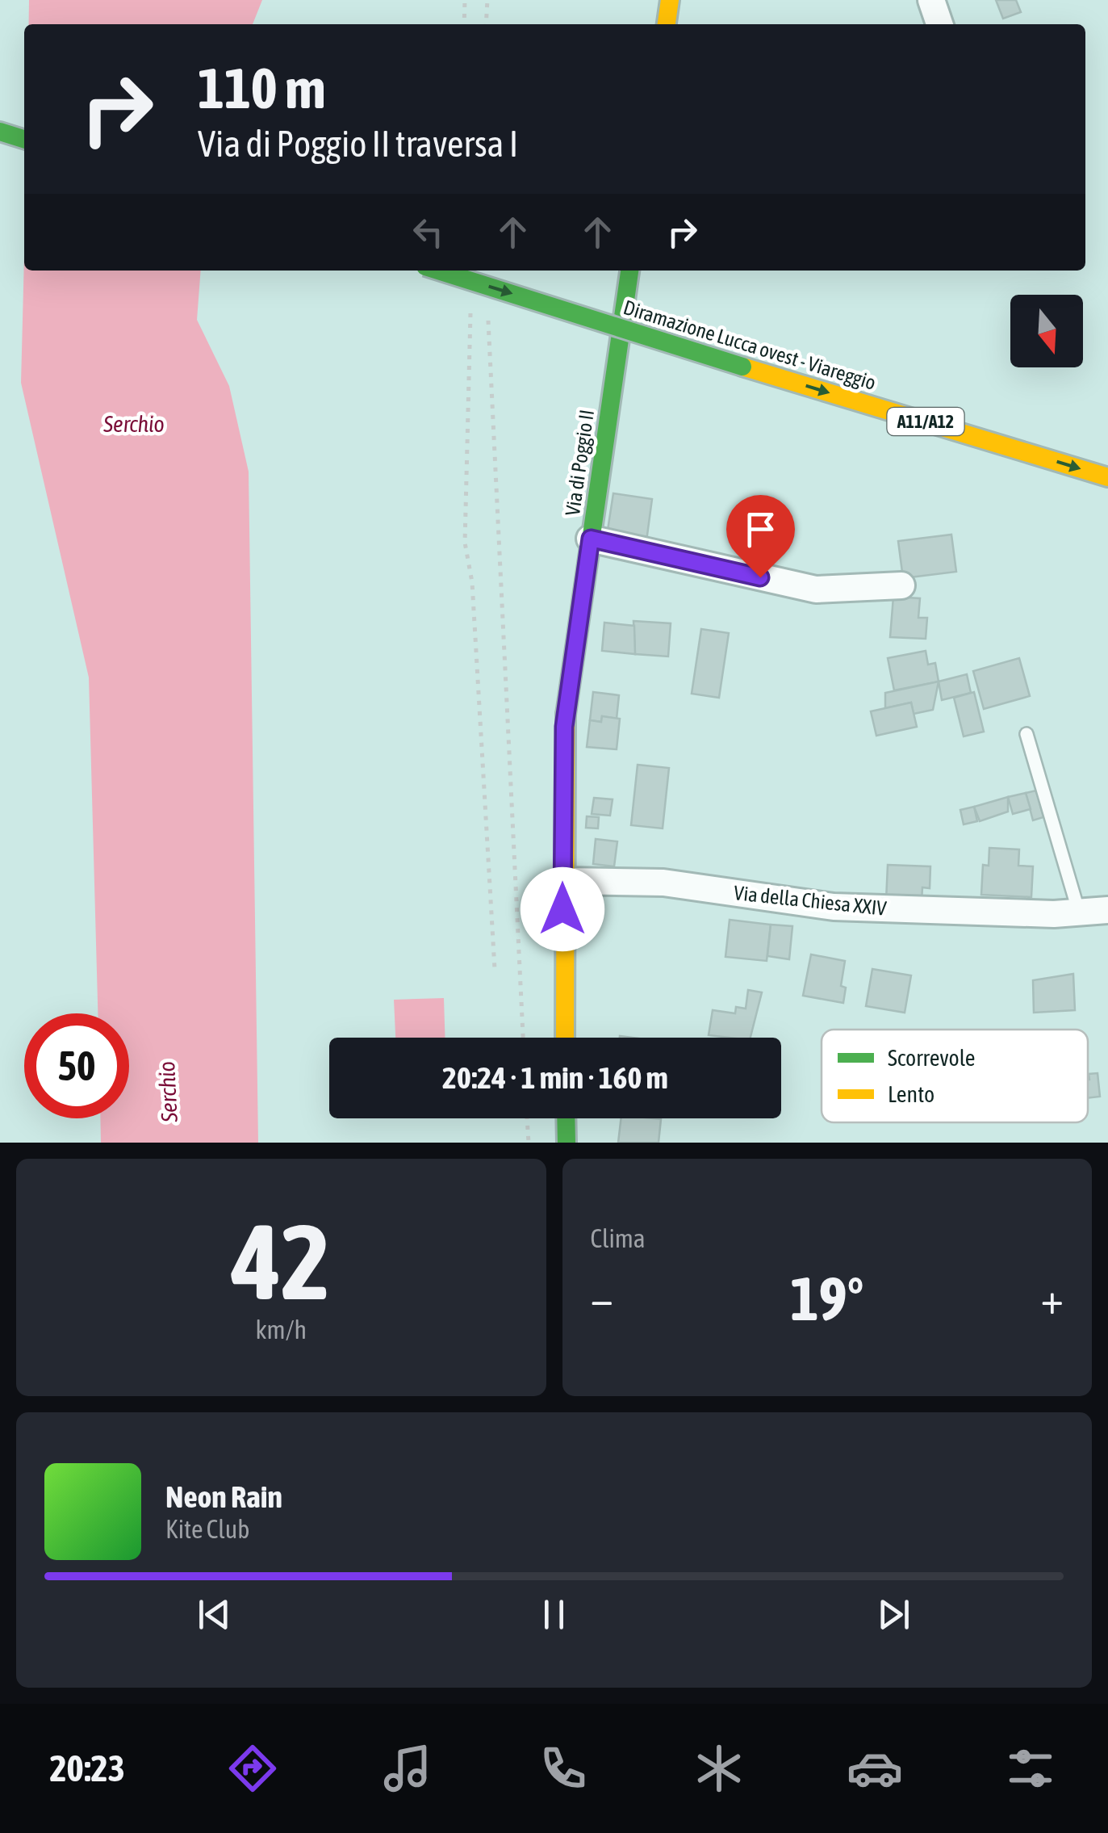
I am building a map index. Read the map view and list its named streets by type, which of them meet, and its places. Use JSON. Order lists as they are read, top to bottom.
{
  "streets": {
    "main road": ["Diramazione Lucca ovest - Viareggio", "A11/A12", "Via di Poggio II"],
    "street": ["Via della Chiesa XXIV"]
  },
  "crossings": [
    ["Via di Poggio II", "Via della Chiesa XXIV"]
  ],
  "one_way": ["Diramazione Lucca ovest - Viareggio"],
  "water": ["Serchio"],
  "legend": ["Scorrevole", "Lento"],
  "north": "bottom",
  "page": {
    "turn": ["110 m", "Via di Poggio II traversa I"],
    "limit": "50",
    "trip": "20:24 · 1 min · 160 m",
    "tile": [
      ["42", "km/h"],
      "Clima"
    ],
    "heat": ["−", "19°", "+"],
    "song": ["Neon Rain", "Kite Club"],
    "tabs": "20:23"
  }
}
